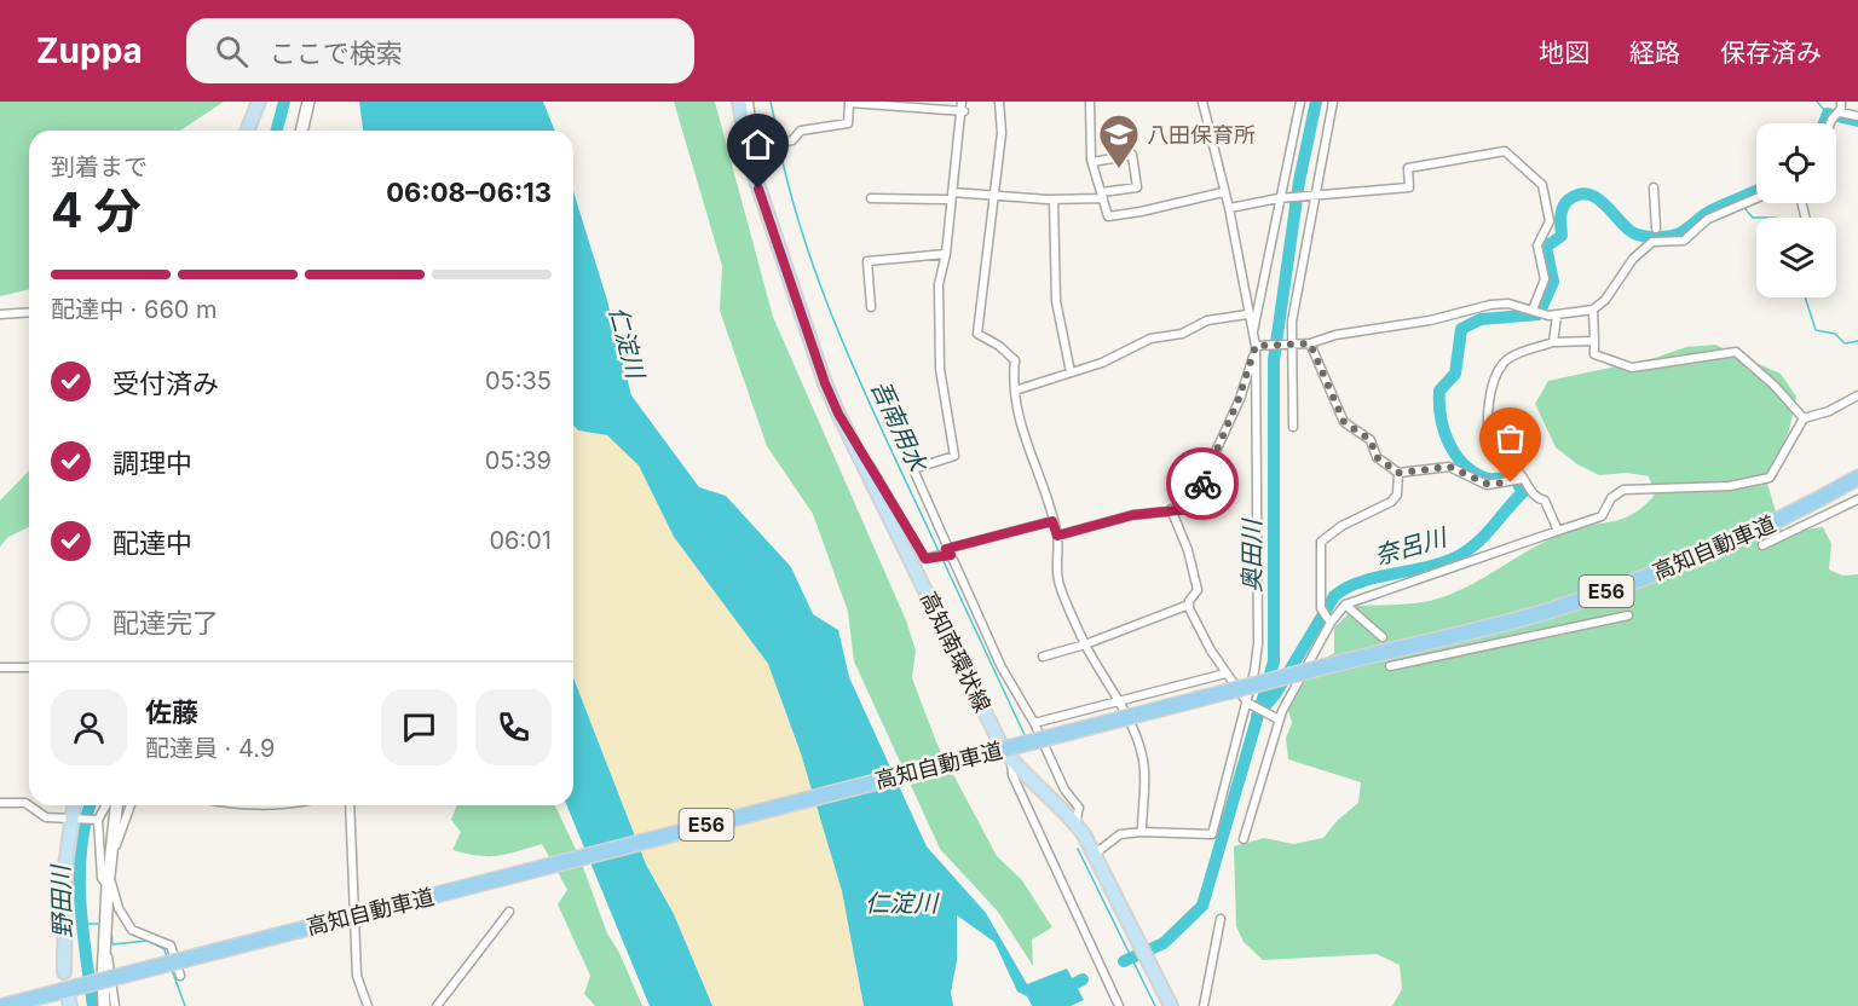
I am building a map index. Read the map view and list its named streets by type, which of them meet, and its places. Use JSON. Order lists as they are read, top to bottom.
{
  "streets": {
    "highway": ["高知自動車道", "E56"],
    "main road": ["高知南環状線"]
  },
  "water": [
    "仁淀川",
    "吾南用水",
    "奈呂川",
    "奥田川",
    "野田川"
  ],
  "places": {
    "school or university": ["八田保育所"]
  },
  "page": {
    "header": "Zuppa",
    "search": "ここで検索",
    "nav": ["地図", "経路", "保存済み"],
    "heading": ["4 分", "到着まで", "06:08–06:13"],
    "panel": ["佐藤", "配達員 · 4.9"],
    "bar": "配達中 · 660 m",
    "list": [
      ["受付済み", "05:35"],
      ["調理中", "05:39"],
      ["配達中", "06:01"],
      "配達完了"
    ]
  }
}
